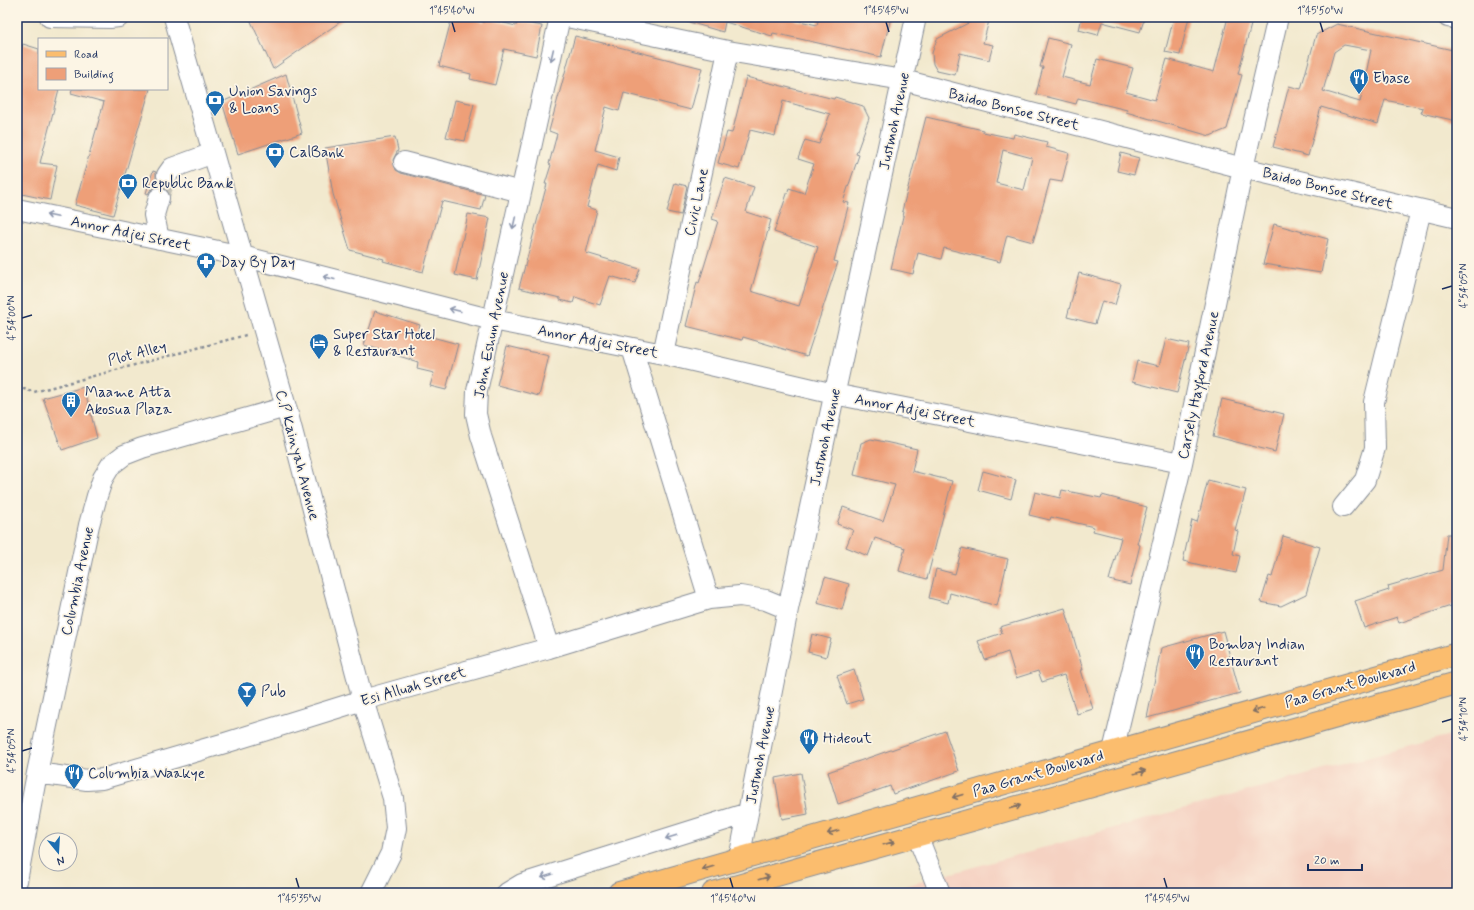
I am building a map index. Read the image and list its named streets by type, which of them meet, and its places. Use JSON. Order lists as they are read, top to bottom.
{
  "streets": {
    "main road": ["Paa Grant Boulevard"],
    "street": [
      "Baidoo Bonsoe Street",
      "Justmoh Avenue",
      "Civic Lane",
      "Annor Adjei Street",
      "John Eshun Avenue",
      "Carsely Hayford Avenue",
      "C.P Kainyah Avenue",
      "Columbia Avenue",
      "Esi Alluah Street"
    ],
    "path": ["Plot Alley"]
  },
  "crossings": [
    ["Baidoo Bonsoe Street", "Justmoh Avenue"],
    ["Baidoo Bonsoe Street", "Civic Lane"],
    ["Baidoo Bonsoe Street", "Carsely Hayford Avenue"],
    ["Justmoh Avenue", "Annor Adjei Street"],
    ["Justmoh Avenue", "Paa Grant Boulevard"],
    ["Justmoh Avenue", "Esi Alluah Street"],
    ["Civic Lane", "Annor Adjei Street"],
    ["Annor Adjei Street", "John Eshun Avenue"],
    ["Annor Adjei Street", "Carsely Hayford Avenue"],
    ["Annor Adjei Street", "C.P Kainyah Avenue"],
    ["John Eshun Avenue", "Esi Alluah Street"],
    ["Plot Alley", "C.P Kainyah Avenue"],
    ["Carsely Hayford Avenue", "Paa Grant Boulevard"],
    ["C.P Kainyah Avenue", "Columbia Avenue"],
    ["C.P Kainyah Avenue", "Esi Alluah Street"],
    ["Columbia Avenue", "Esi Alluah Street"]
  ],
  "one_way": ["John Eshun Avenue"],
  "places": {
    "restaurant": [
      "Ebase",
      "Bombay Indian Restaurant",
      "Hideout",
      "Columbia Waakye"
    ],
    "bank": ["Union Savings & Loans", "CalBank", "Republic Bank"],
    "pharmacy": ["Day By Day"],
    "hotel": ["Super Star Hotel & Restaurant"],
    "building": ["Maame Atta Akosua Plaza"],
    "bar": ["Pub"]
  },
  "legend": ["Road", "Building"],
  "scale_bar": "20 m",
  "north": "bottom",
  "coordinates": [
    "1°45'40\"W",
    "1°45'45\"W",
    "1°45'50\"W",
    "4°54'05\"N",
    "4°54'00\"N",
    "4°54'10\"N",
    "1°45'35\"W"
  ]
}
